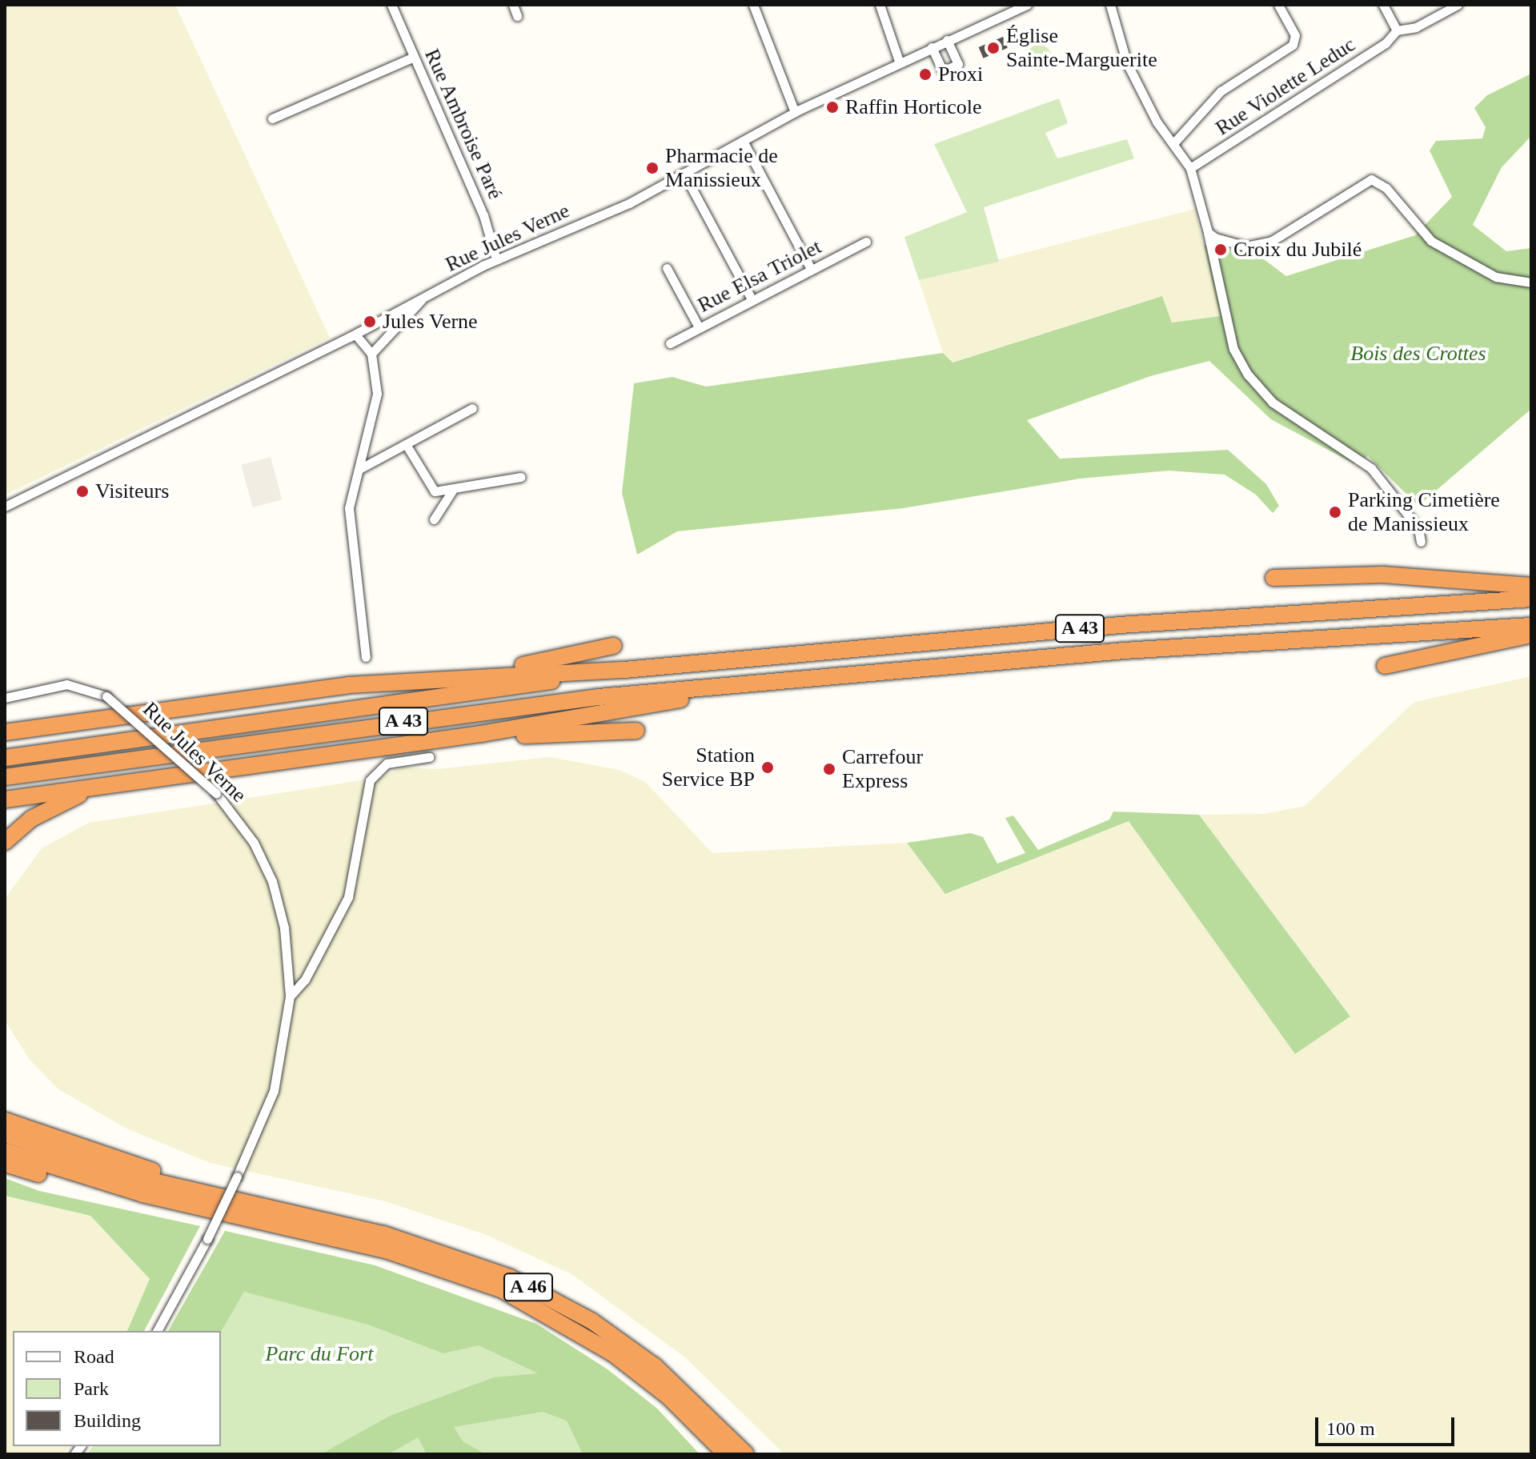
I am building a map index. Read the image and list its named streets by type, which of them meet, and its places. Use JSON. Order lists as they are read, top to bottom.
{
  "streets": {
    "highway": ["A 43", "A 46"],
    "street": [
      "Rue Violette Leduc",
      "Rue Ambroise Paré",
      "Rue Jules Verne",
      "Rue Elsa Triolet"
    ]
  },
  "crossings": [
    ["Rue Ambroise Paré", "Rue Jules Verne"]
  ],
  "parks": ["Bois des Crottes", "Parc du Fort"],
  "places": [
    "Église Sainte-Marguerite",
    "Proxi",
    "Raffin Horticole",
    "Pharmacie de Manissieux",
    "Croix du Jubilé",
    "Jules Verne",
    "Visiteurs",
    "Parking Cimetière de Manissieux",
    "Station Service BP",
    "Carrefour Express"
  ],
  "legend": ["Road", "Park", "Building"],
  "scale_bar": "100 m"
}
